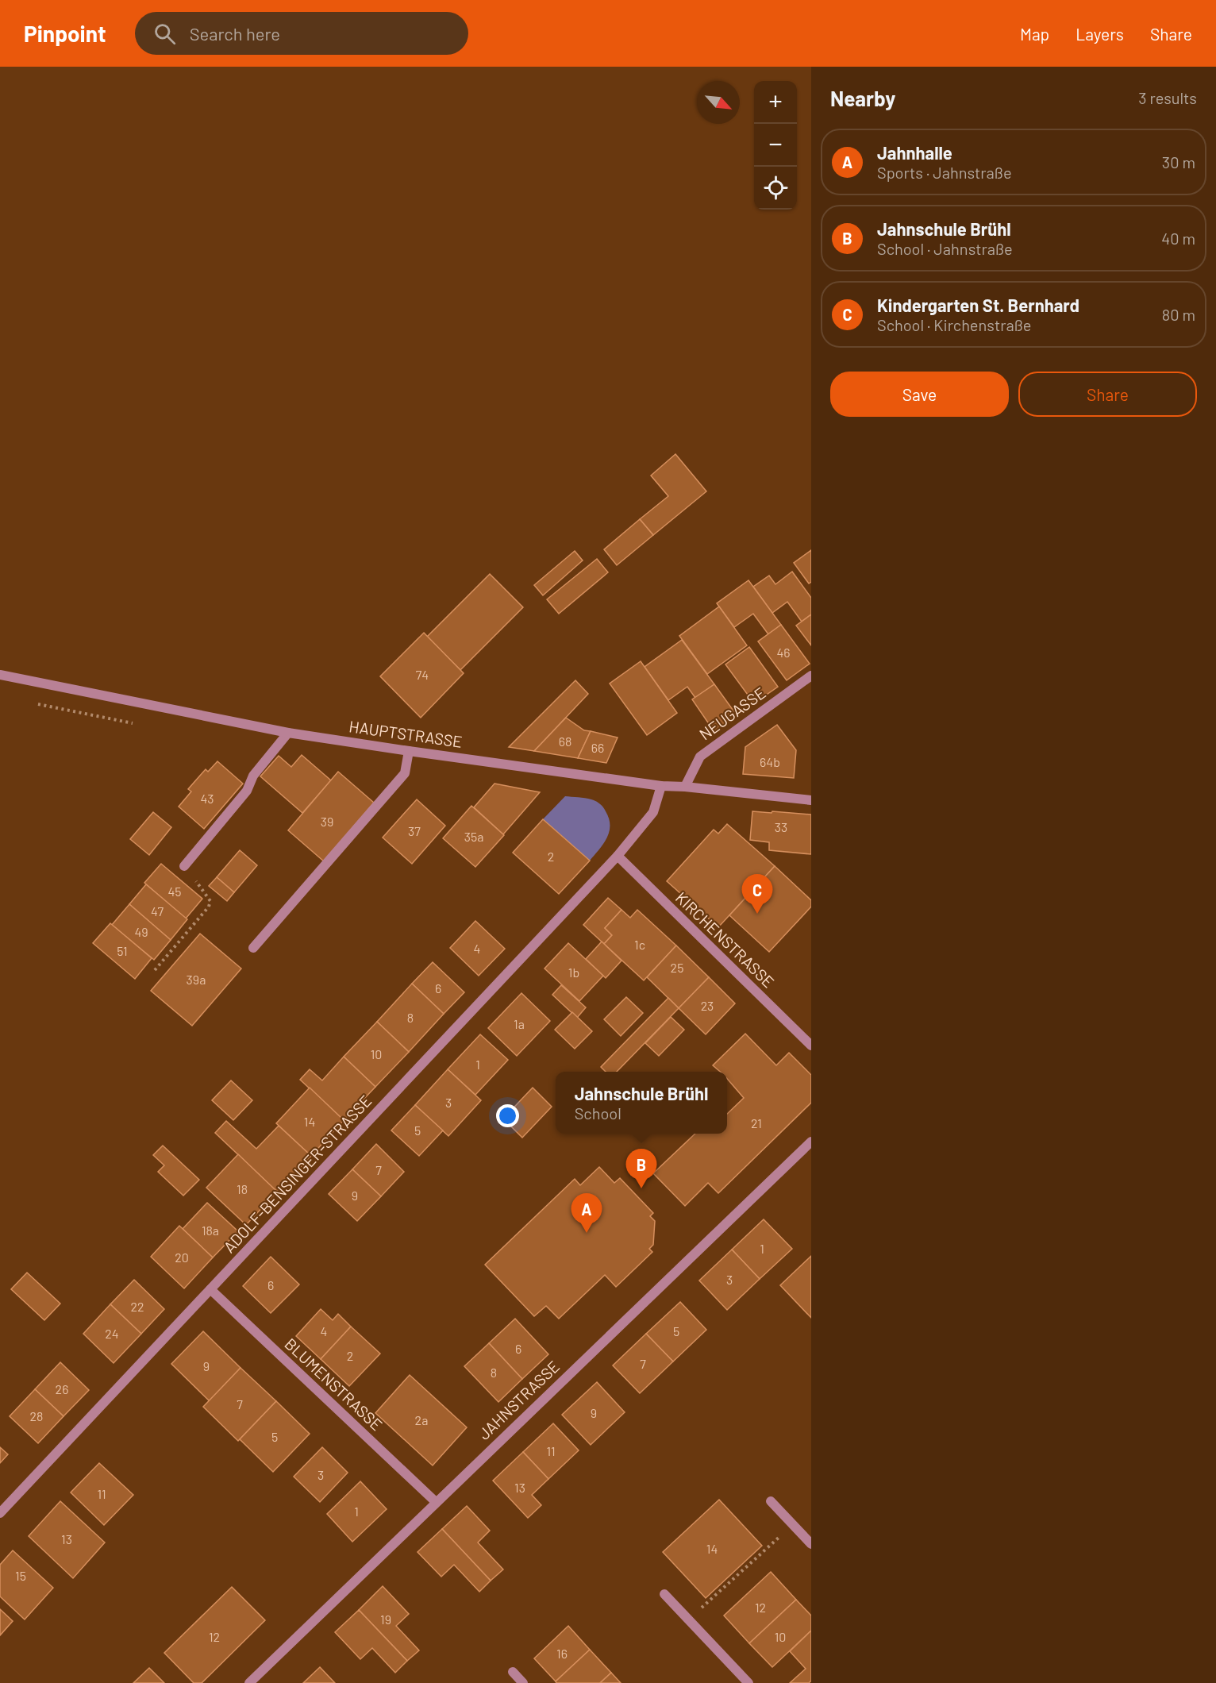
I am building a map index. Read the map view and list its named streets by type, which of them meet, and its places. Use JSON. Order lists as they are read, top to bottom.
{
  "streets": {
    "street": [
      "NEUGASSE",
      "HAUPTSTRASSE",
      "KIRCHENSTRASSE",
      "ADOLF-BENSINGER-STRASSE",
      "BLUMENSTRASSE",
      "JAHNSTRASSE"
    ]
  },
  "crossings": [
    ["NEUGASSE", "HAUPTSTRASSE"],
    ["KIRCHENSTRASSE", "ADOLF-BENSINGER-STRASSE"],
    ["ADOLF-BENSINGER-STRASSE", "BLUMENSTRASSE"],
    ["BLUMENSTRASSE", "JAHNSTRASSE"]
  ],
  "house_numbers": [
    "46",
    "74",
    "68",
    "66",
    "64b",
    "43",
    "39",
    "33",
    "37",
    "35a",
    "2",
    "45",
    "47",
    "49",
    "1c",
    "4",
    "51",
    "25",
    "1b",
    "39a",
    "6",
    "23",
    "8",
    "1a",
    "10",
    "1",
    "3",
    "14",
    "21",
    "5",
    "7",
    "18",
    "9",
    "18a",
    "1",
    "20",
    "3",
    "6",
    "22",
    "4",
    "5",
    "24",
    "6",
    "2",
    "7",
    "9",
    "8",
    "26",
    "7",
    "9",
    "28",
    "2a",
    "5",
    "11",
    "3",
    "13",
    "11",
    "1",
    "13",
    "14",
    "15",
    "12",
    "19",
    "12",
    "10",
    "16"
  ],
  "north": "bottom right",
  "page": {
    "header": "Pinpoint",
    "search": "Search here",
    "nav": ["Map", "Layers", "Share"],
    "heading": ["Nearby", "3 results"],
    "map_buttons": ["+", "−"],
    "list": [
      {
        "mark": "A",
        "name": "Jahnhalle",
        "note": "Sports · Jahnstraße",
        "value": "30 m"
      },
      {
        "mark": "B",
        "name": "Jahnschule Brühl",
        "note": "School · Jahnstraße",
        "value": "40 m"
      },
      {
        "mark": "C",
        "name": "Kindergarten St. Bernhard",
        "note": "School · Kirchenstraße",
        "value": "80 m"
      }
    ],
    "buttons": ["Save", "Share"],
    "pins": ["C", "B", "A"],
    "popup": ["Jahnschule Brühl", "School"]
  }
}
